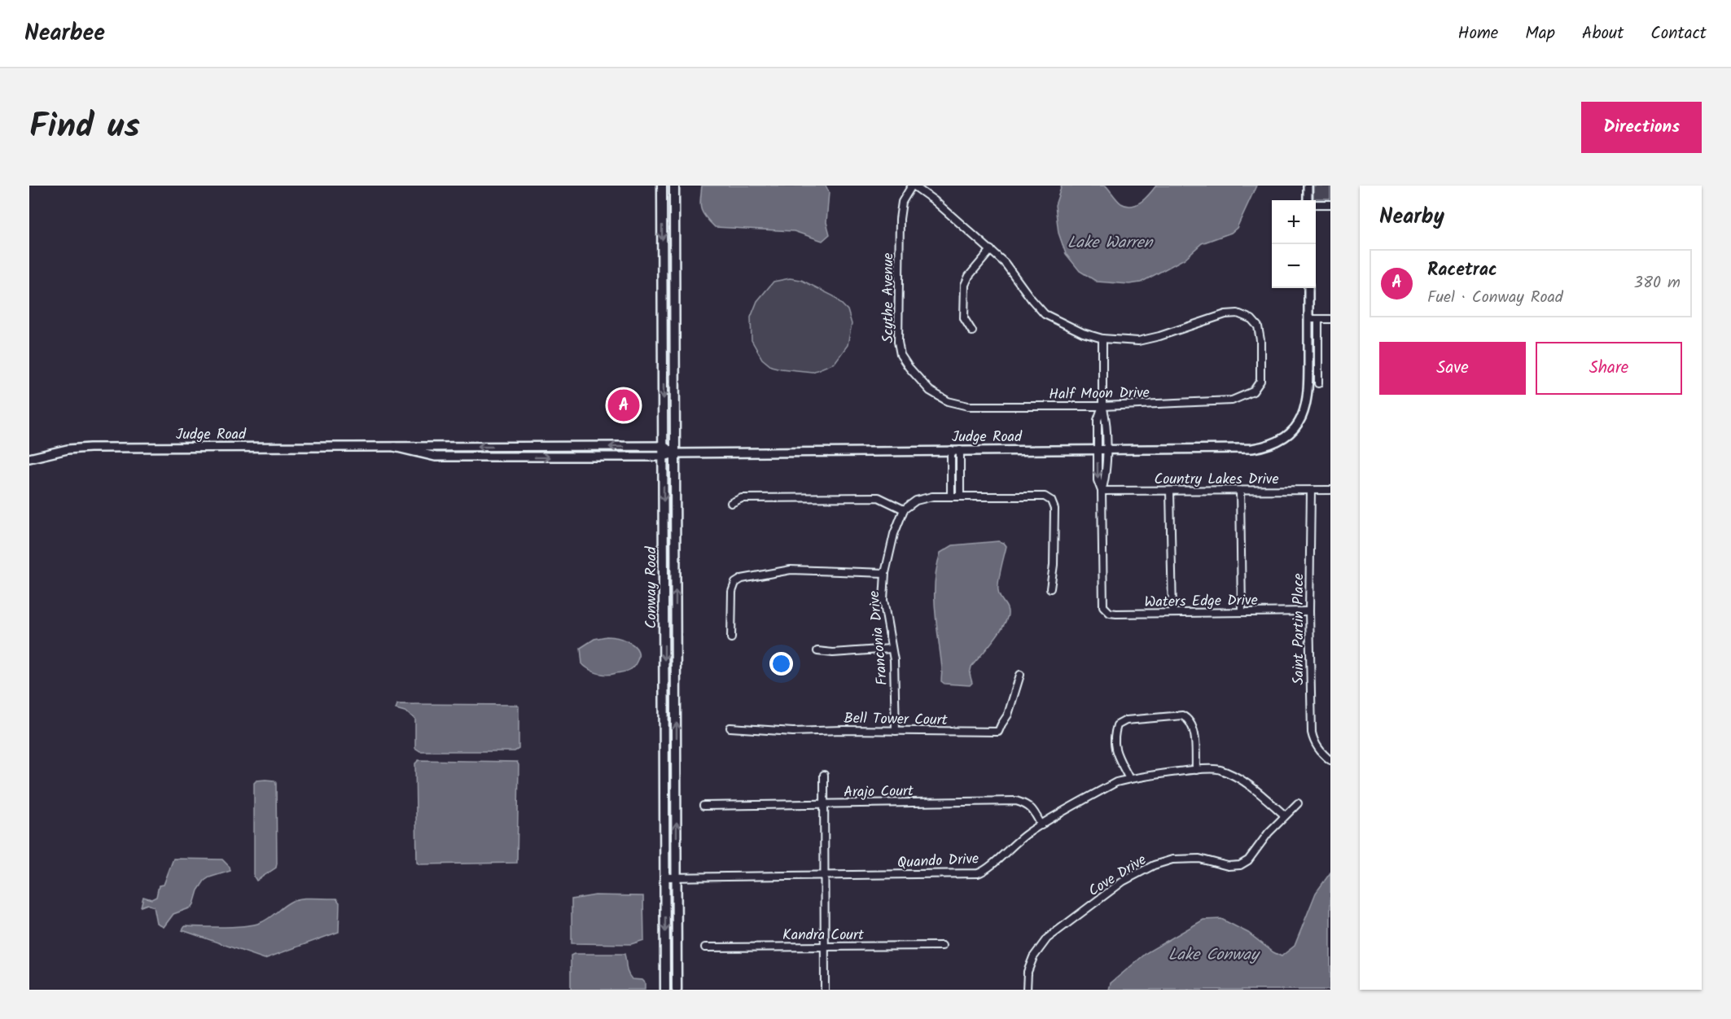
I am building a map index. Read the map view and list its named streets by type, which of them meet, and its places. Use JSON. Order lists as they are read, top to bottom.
{
  "streets": {
    "main road": ["Conway Road"],
    "street": [
      "Scythe Avenue",
      "Half Moon Drive",
      "Judge Road",
      "Country Lakes Drive",
      "Waters Edge Drive",
      "Saint Partin Place",
      "Franconia Drive",
      "Bell Tower Court",
      "Arajo Court",
      "Quando Drive",
      "Cove Drive",
      "Kandra Court"
    ]
  },
  "crossings": [
    ["Scythe Avenue", "Half Moon Drive"],
    ["Judge Road", "Conway Road"],
    ["Country Lakes Drive", "Waters Edge Drive"],
    ["Country Lakes Drive", "Saint Partin Place"],
    ["Conway Road", "Quando Drive"],
    ["Waters Edge Drive", "Saint Partin Place"],
    ["Franconia Drive", "Bell Tower Court"],
    ["Arajo Court", "Quando Drive"],
    ["Quando Drive", "Cove Drive"]
  ],
  "water": ["Lake Warren", "Lake Conway"],
  "page": {
    "header": "Nearbee",
    "nav": [
      "Home",
      "Map",
      "About",
      "Contact"
    ],
    "title": "Find us",
    "buttons": [
      "Directions",
      ["Save", "Share"]
    ],
    "heading": "Nearby",
    "map_buttons": ["+", "−"],
    "list": [
      {
        "mark": "A",
        "name": "Racetrac",
        "note": "Fuel · Conway Road",
        "value": "380 m"
      }
    ],
    "pins": "A"
  }
}
